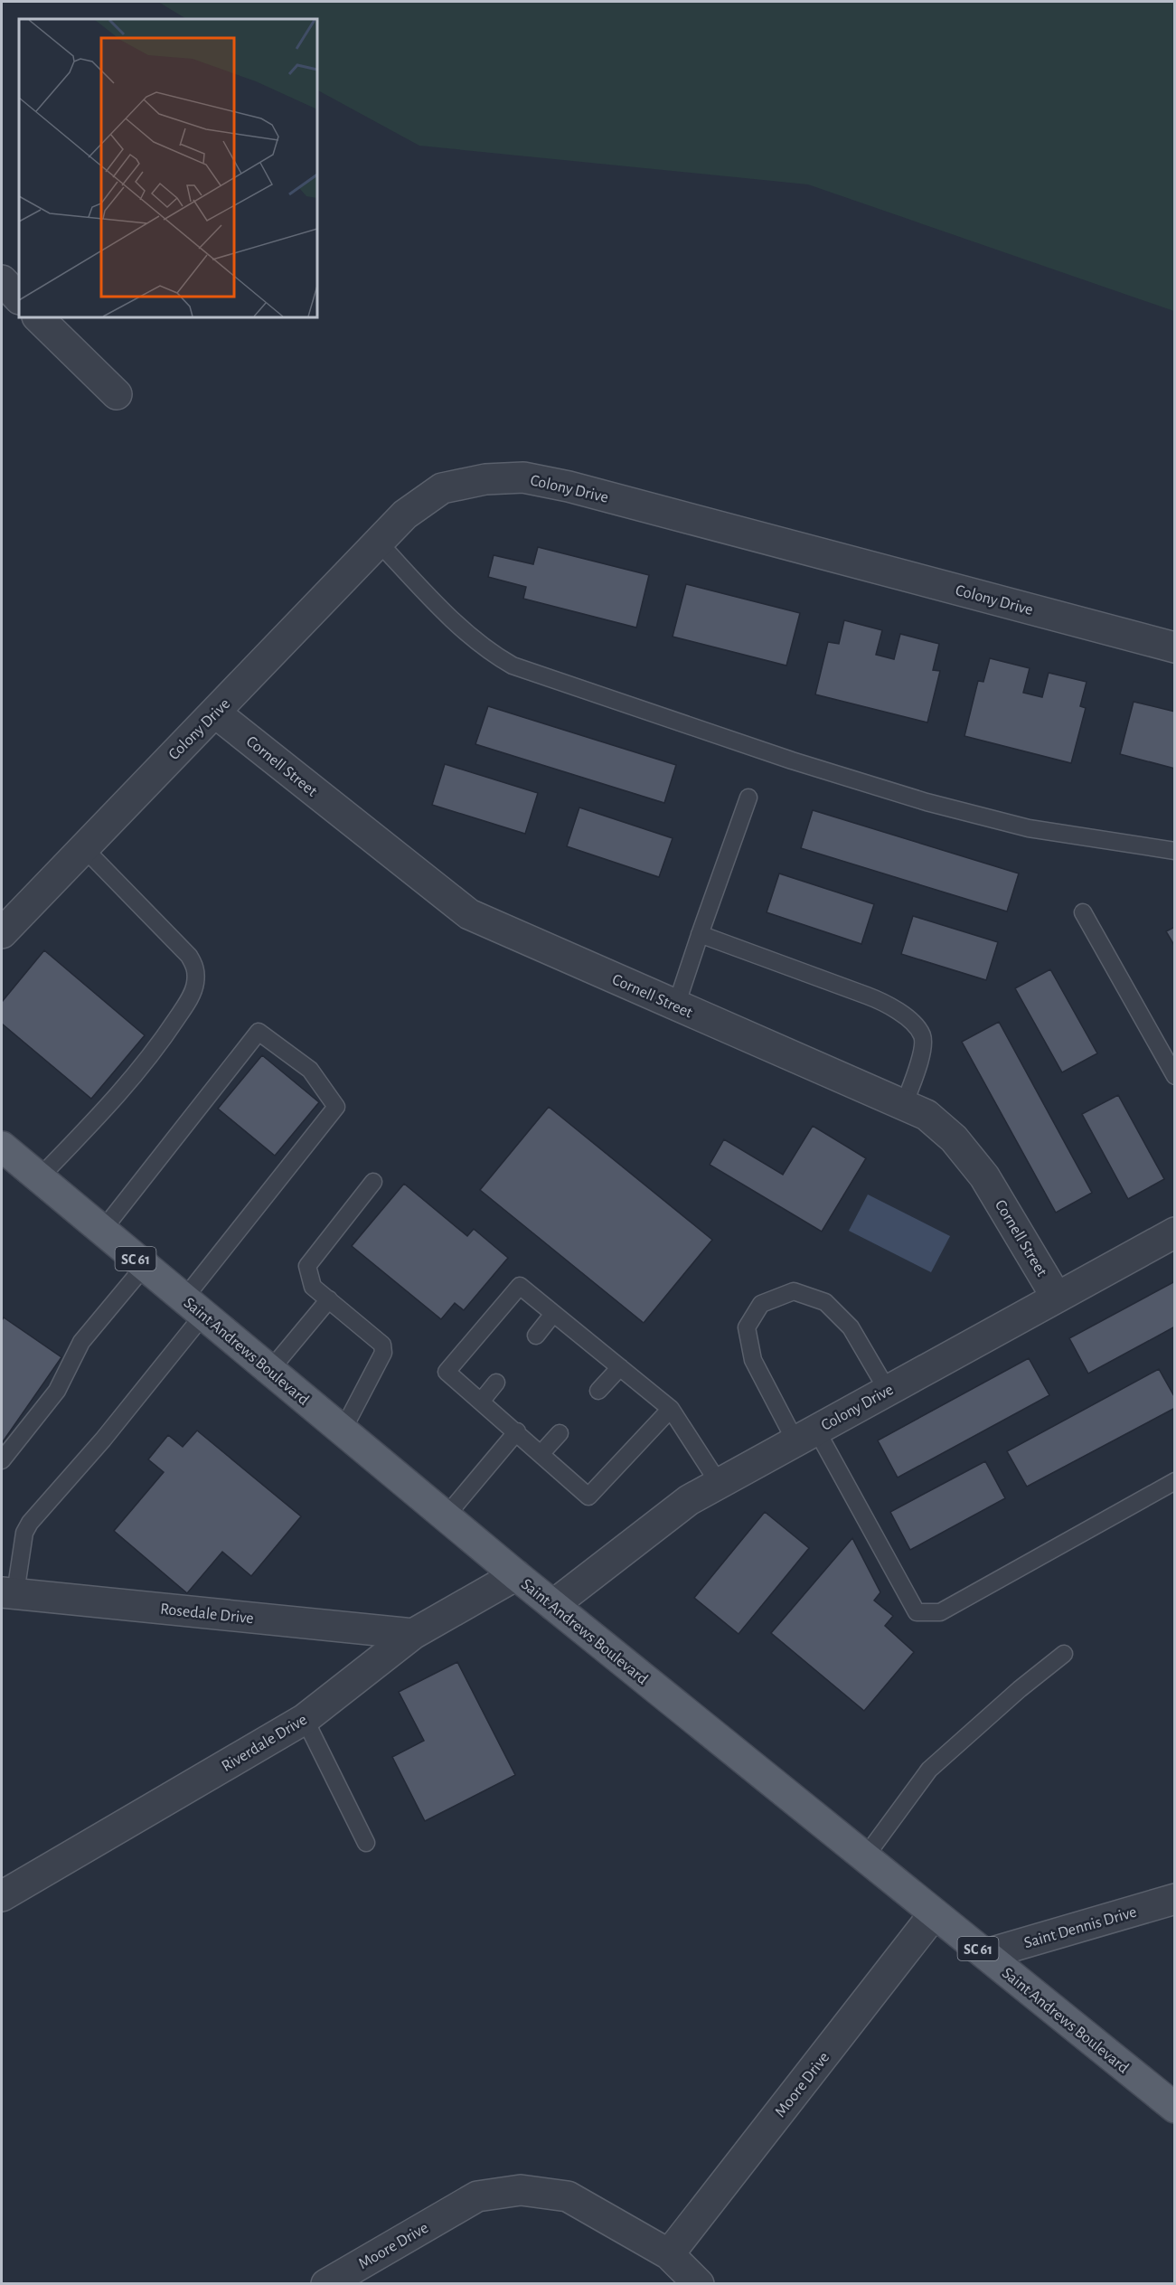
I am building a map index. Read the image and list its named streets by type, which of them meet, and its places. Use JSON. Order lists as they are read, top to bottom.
{
  "streets": {
    "main road": ["SC 61", "Saint Andrews Boulevard"],
    "street": [
      "Colony Drive",
      "Cornell Street",
      "Rosedale Drive",
      "Riverdale Drive",
      "Saint Dennis Drive",
      "Moore Drive"
    ]
  },
  "crossings": [
    ["Colony Drive", "Cornell Street"],
    ["Colony Drive", "Saint Andrews Boulevard"],
    ["Saint Andrews Boulevard", "Riverdale Drive"],
    ["Saint Andrews Boulevard", "Saint Dennis Drive"],
    ["Saint Andrews Boulevard", "Moore Drive"],
    ["Rosedale Drive", "Riverdale Drive"]
  ]
}
